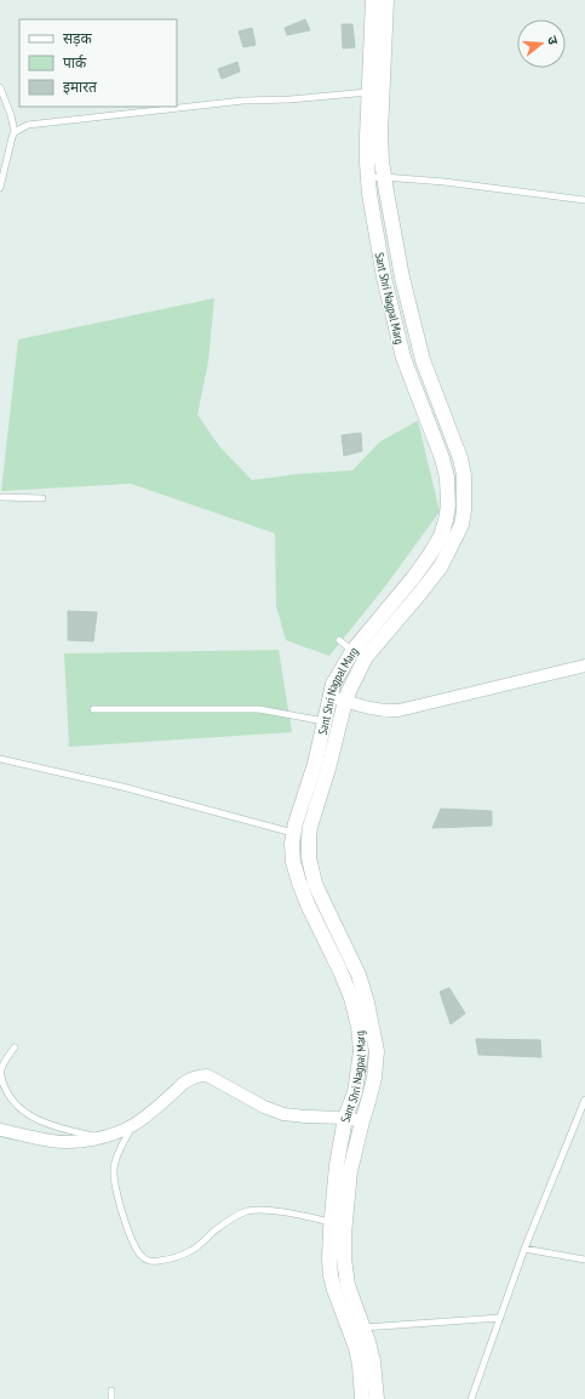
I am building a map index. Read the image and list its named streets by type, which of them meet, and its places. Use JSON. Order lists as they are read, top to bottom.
{
  "streets": {
    "street": ["Sant Shri Nagpal Marg"]
  },
  "legend": ["सड़क", "पार्क", "इमारत"],
  "north": "right"
}
